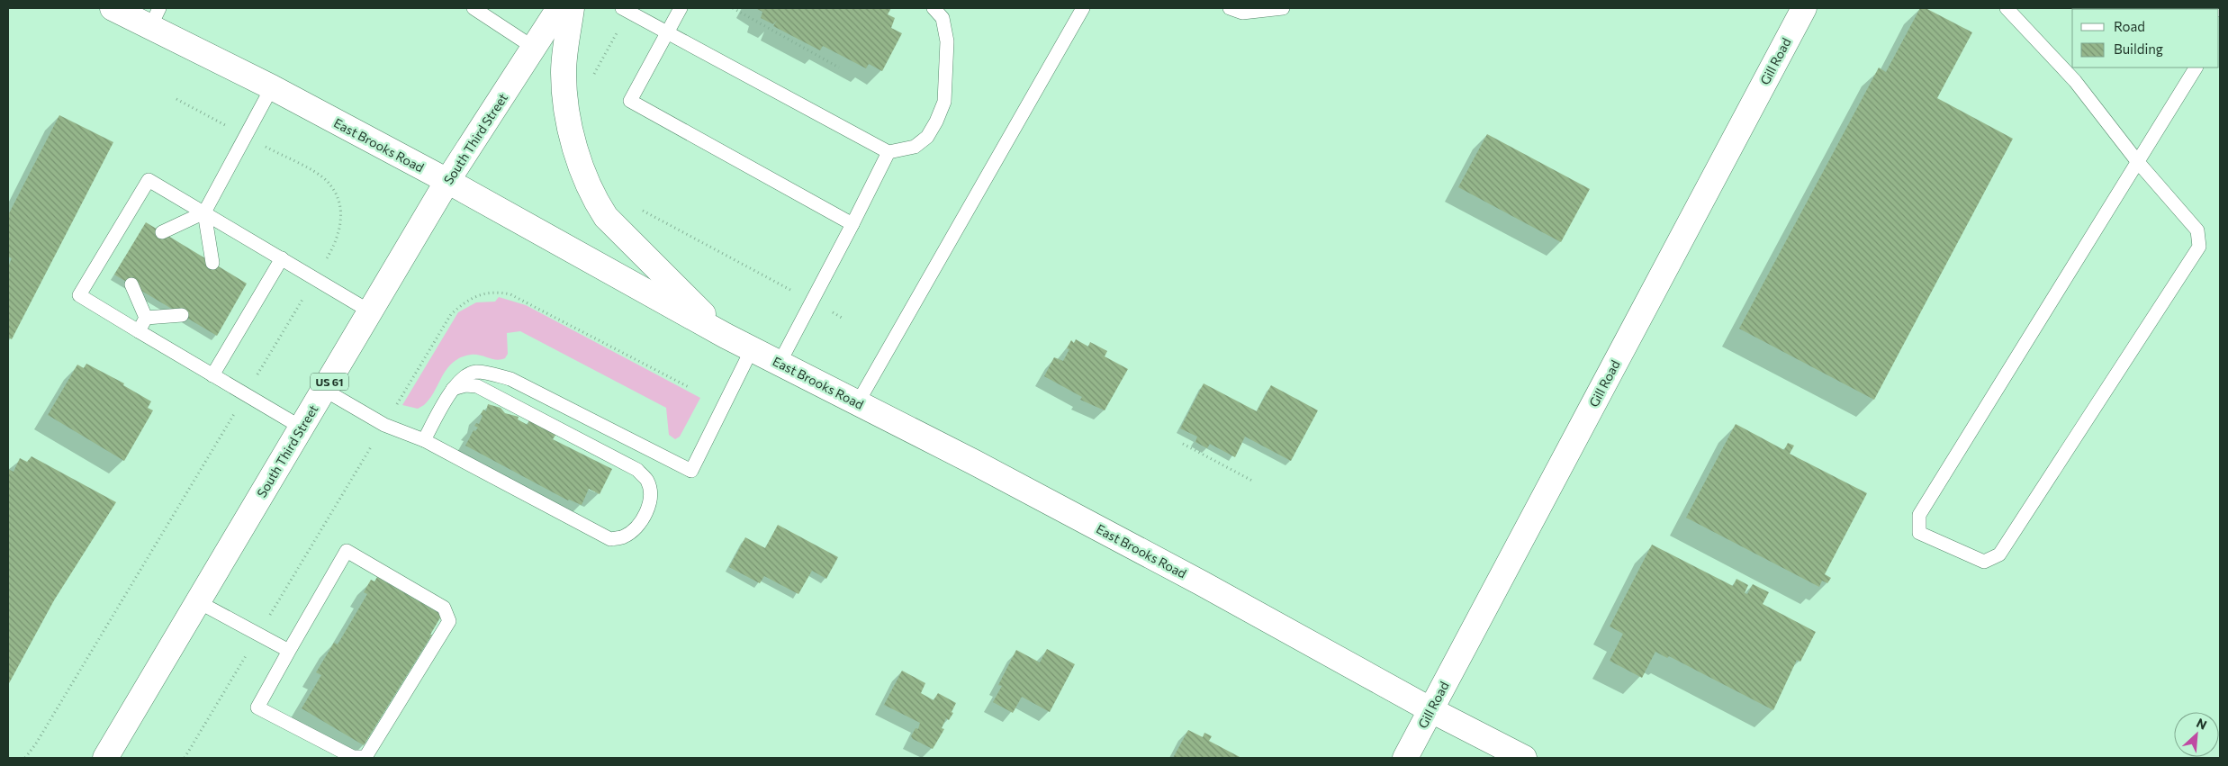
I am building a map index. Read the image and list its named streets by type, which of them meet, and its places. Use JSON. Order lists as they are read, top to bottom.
{
  "streets": {
    "main road": [
      "Gill Road",
      "South Third Street",
      "East Brooks Road",
      "US 61"
    ]
  },
  "crossings": [
    ["Gill Road", "East Brooks Road"],
    ["South Third Street", "East Brooks Road"]
  ],
  "legend": ["Road", "Building"],
  "north": "top right"
}
